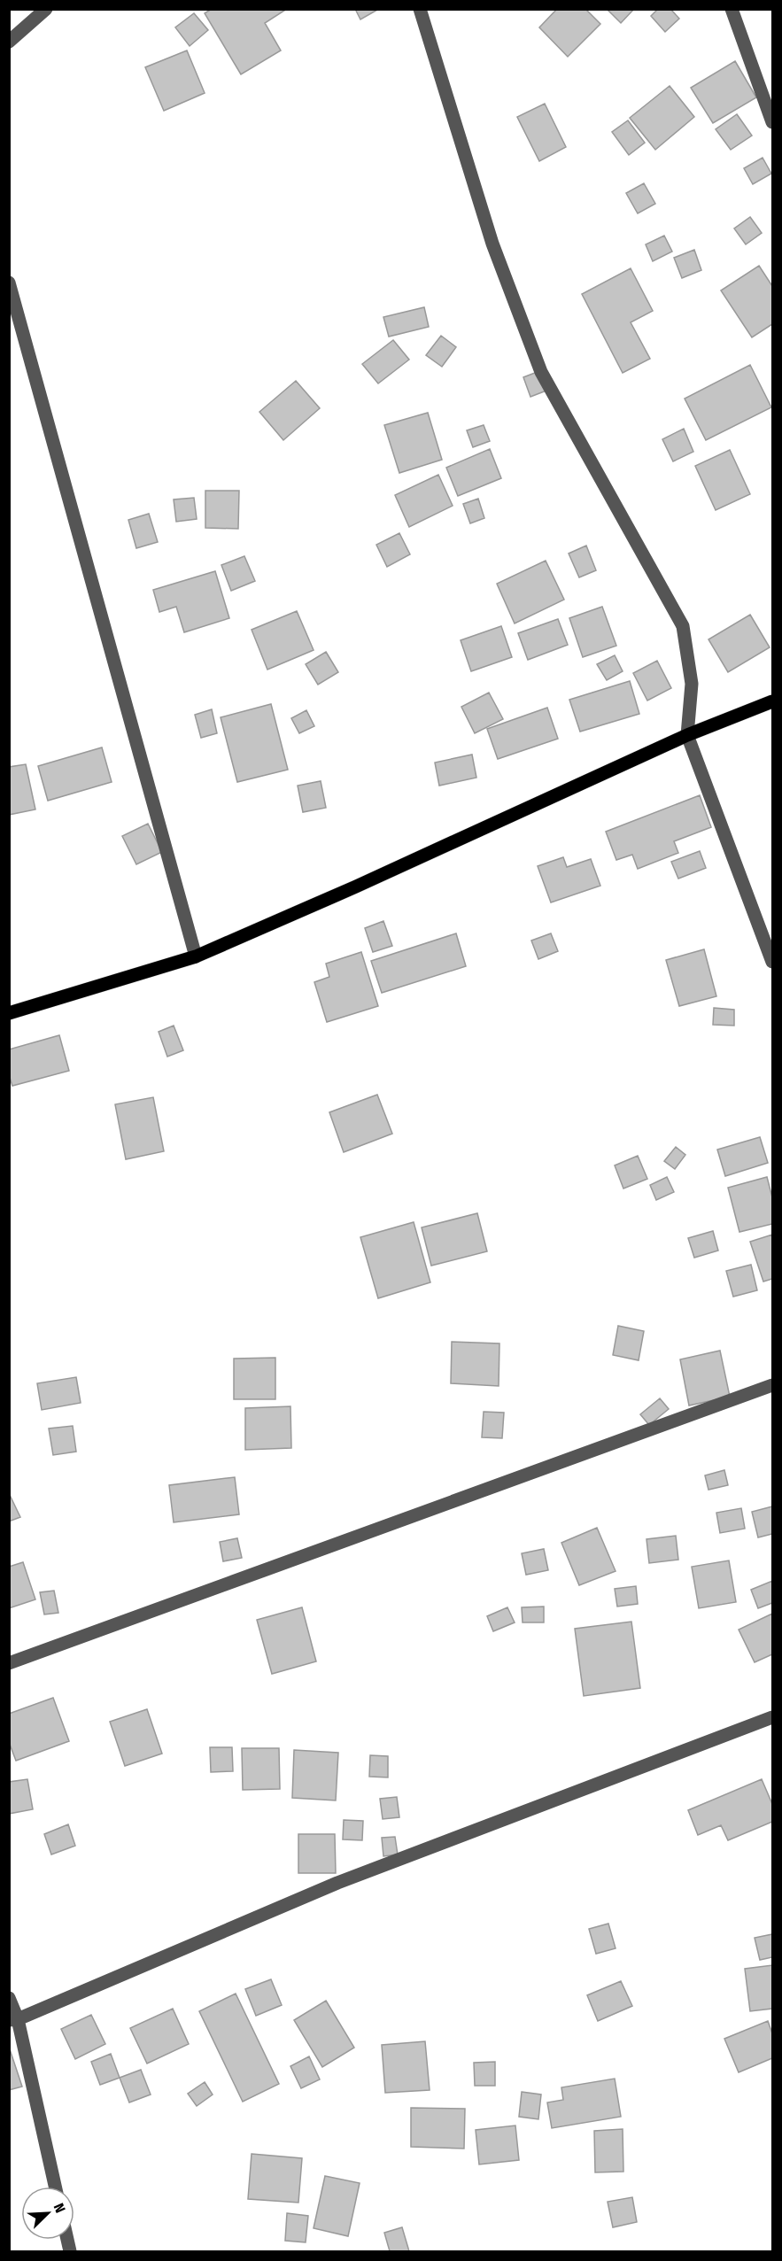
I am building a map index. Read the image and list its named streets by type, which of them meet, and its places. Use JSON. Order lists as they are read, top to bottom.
{
  "north": "top right"
}
